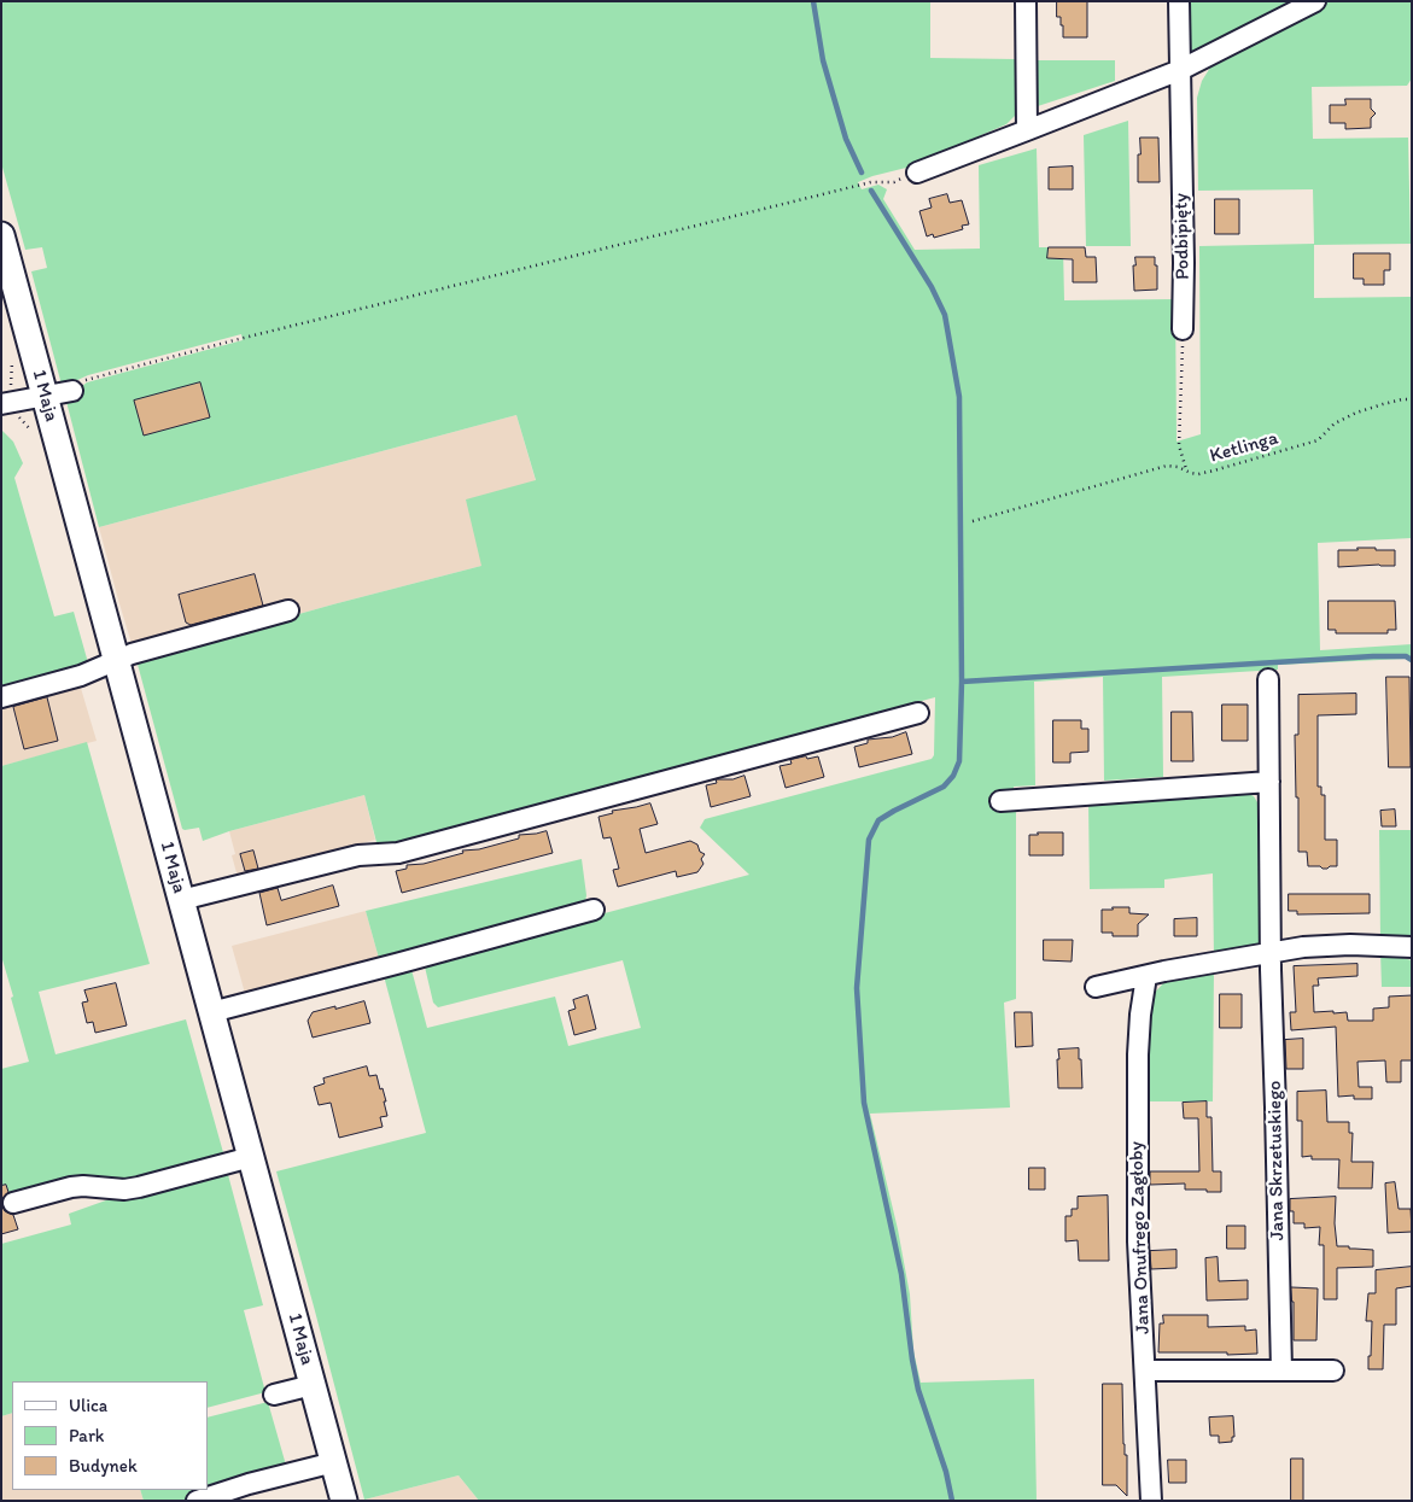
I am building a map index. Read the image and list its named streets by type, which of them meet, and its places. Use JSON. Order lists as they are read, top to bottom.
{
  "streets": {
    "main road": ["1 Maja"],
    "street": ["Podbipięty", "Jana Skrzetuskiego", "Jana Onufrego Zagłoby"],
    "path": ["Ketlinga"]
  },
  "legend": ["Ulica", "Park", "Budynek"]
}
